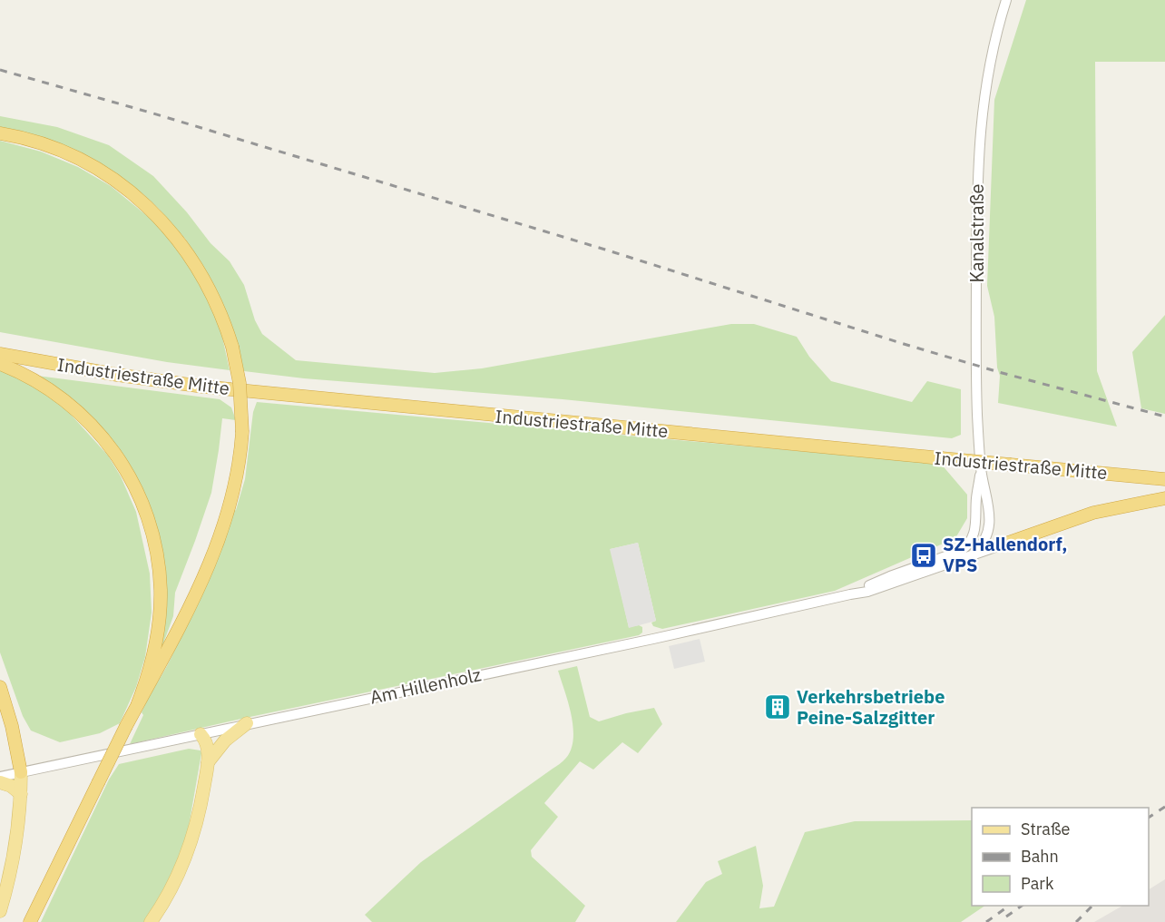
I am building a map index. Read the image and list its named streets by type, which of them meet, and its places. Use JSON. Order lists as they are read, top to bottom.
{
  "streets": {
    "highway": ["Industriestraße Mitte"],
    "street": ["Kanalstraße", "Am Hillenholz"]
  },
  "crossings": [
    ["Kanalstraße", "Am Hillenholz"]
  ],
  "places": {
    "bus stop": ["SZ-Hallendorf, VPS"],
    "building": ["Verkehrsbetriebe Peine-Salzgitter"]
  },
  "legend": ["Straße", "Bahn", "Park"]
}
